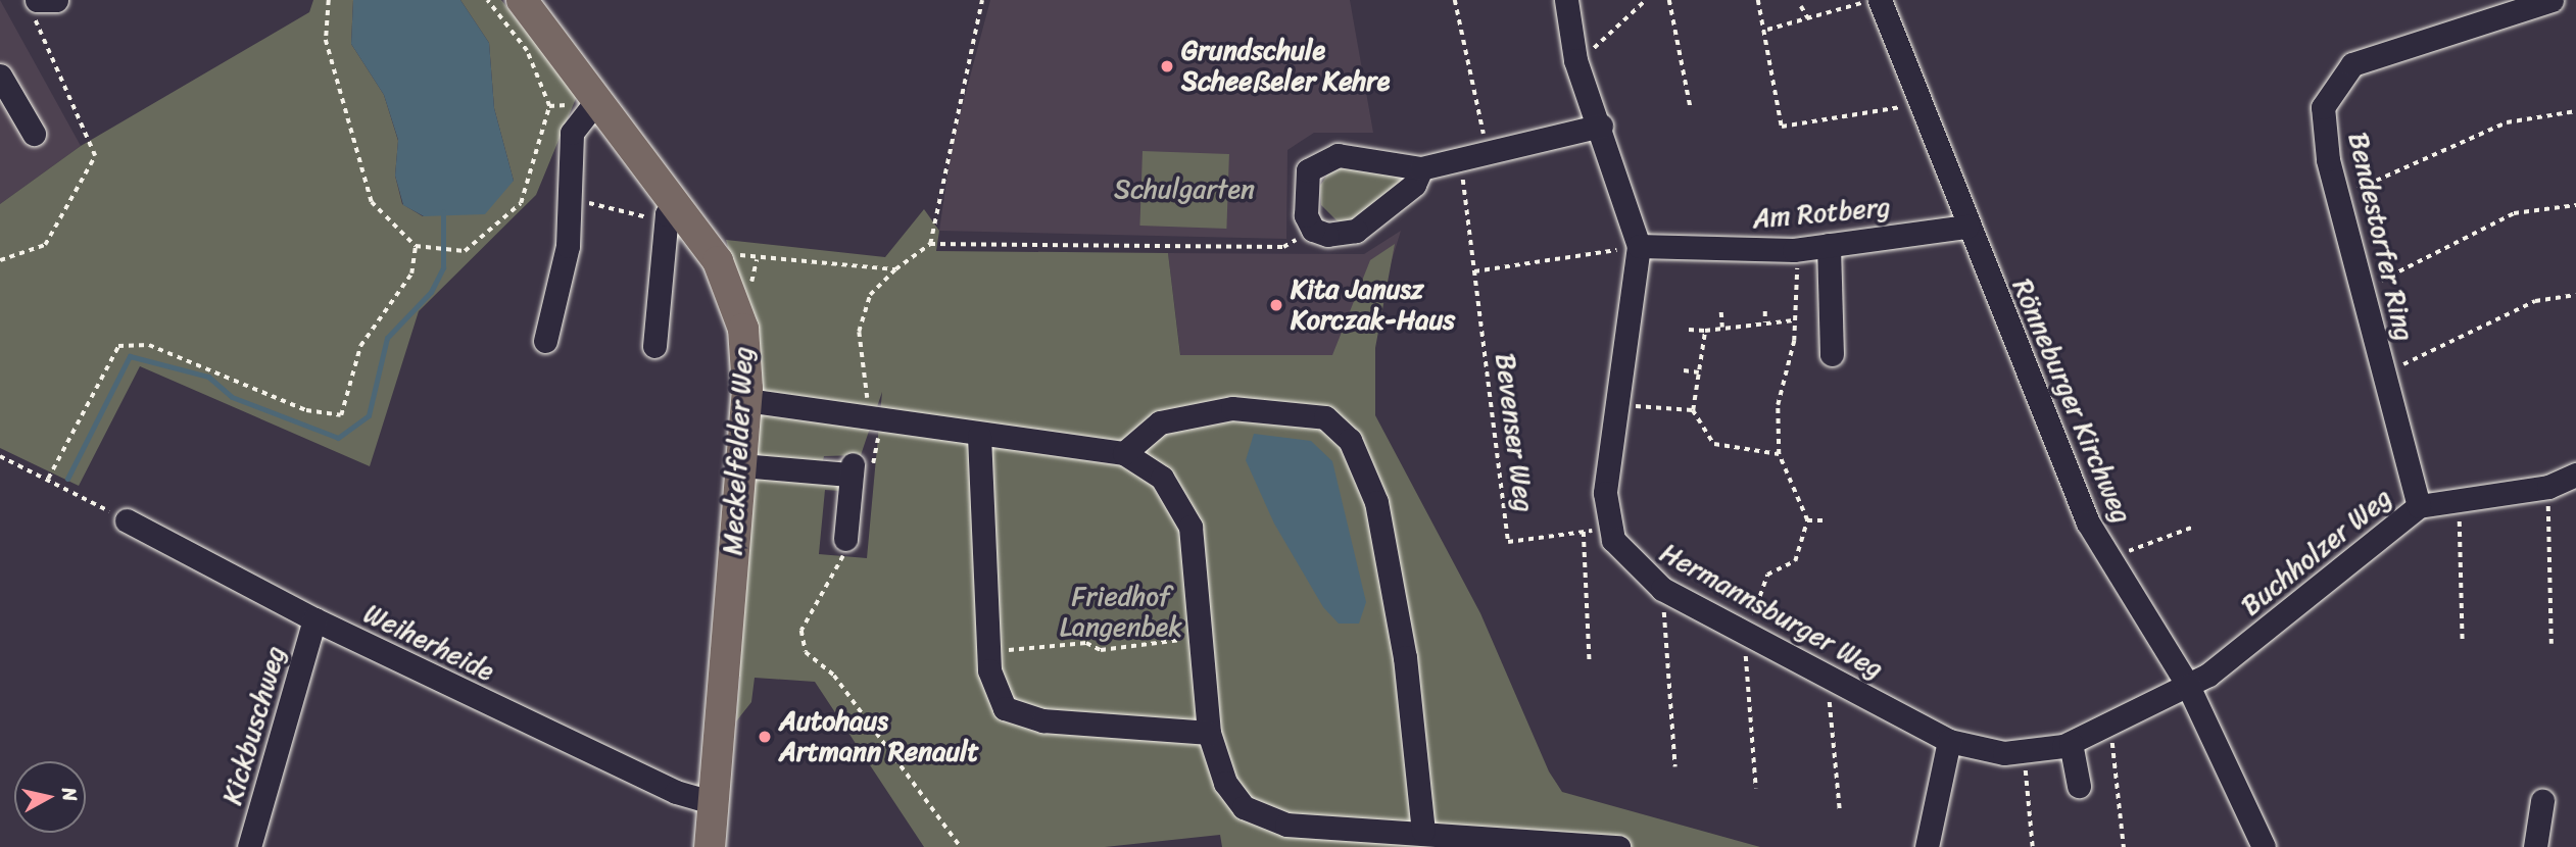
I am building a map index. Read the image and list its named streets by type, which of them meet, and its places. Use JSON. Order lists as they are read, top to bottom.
{
  "streets": {
    "main road": ["Meckelfelder Weg"],
    "street": [
      "Am Rotberg",
      "Bendestorfer Ring",
      "Rönneburger Kirchweg",
      "Buchholzer Weg",
      "Hermannsburger Weg",
      "Weiherheide",
      "Kickbuschweg"
    ],
    "path": ["Bevenser Weg"]
  },
  "crossings": [
    ["Am Rotberg", "Rönneburger Kirchweg"],
    ["Am Rotberg", "Hermannsburger Weg"],
    ["Bendestorfer Ring", "Buchholzer Weg"],
    ["Rönneburger Kirchweg", "Buchholzer Weg"],
    ["Rönneburger Kirchweg", "Hermannsburger Weg"],
    ["Bevenser Weg", "Hermannsburger Weg"],
    ["Meckelfelder Weg", "Weiherheide"],
    ["Buchholzer Weg", "Hermannsburger Weg"],
    ["Weiherheide", "Kickbuschweg"]
  ],
  "parks": ["Schulgarten", "Friedhof Langenbek"],
  "places": ["Grundschule Scheeßeler Kehre", "Kita Janusz Korczak-Haus", "Autohaus Artmann Renault"],
  "north": "right"
}
